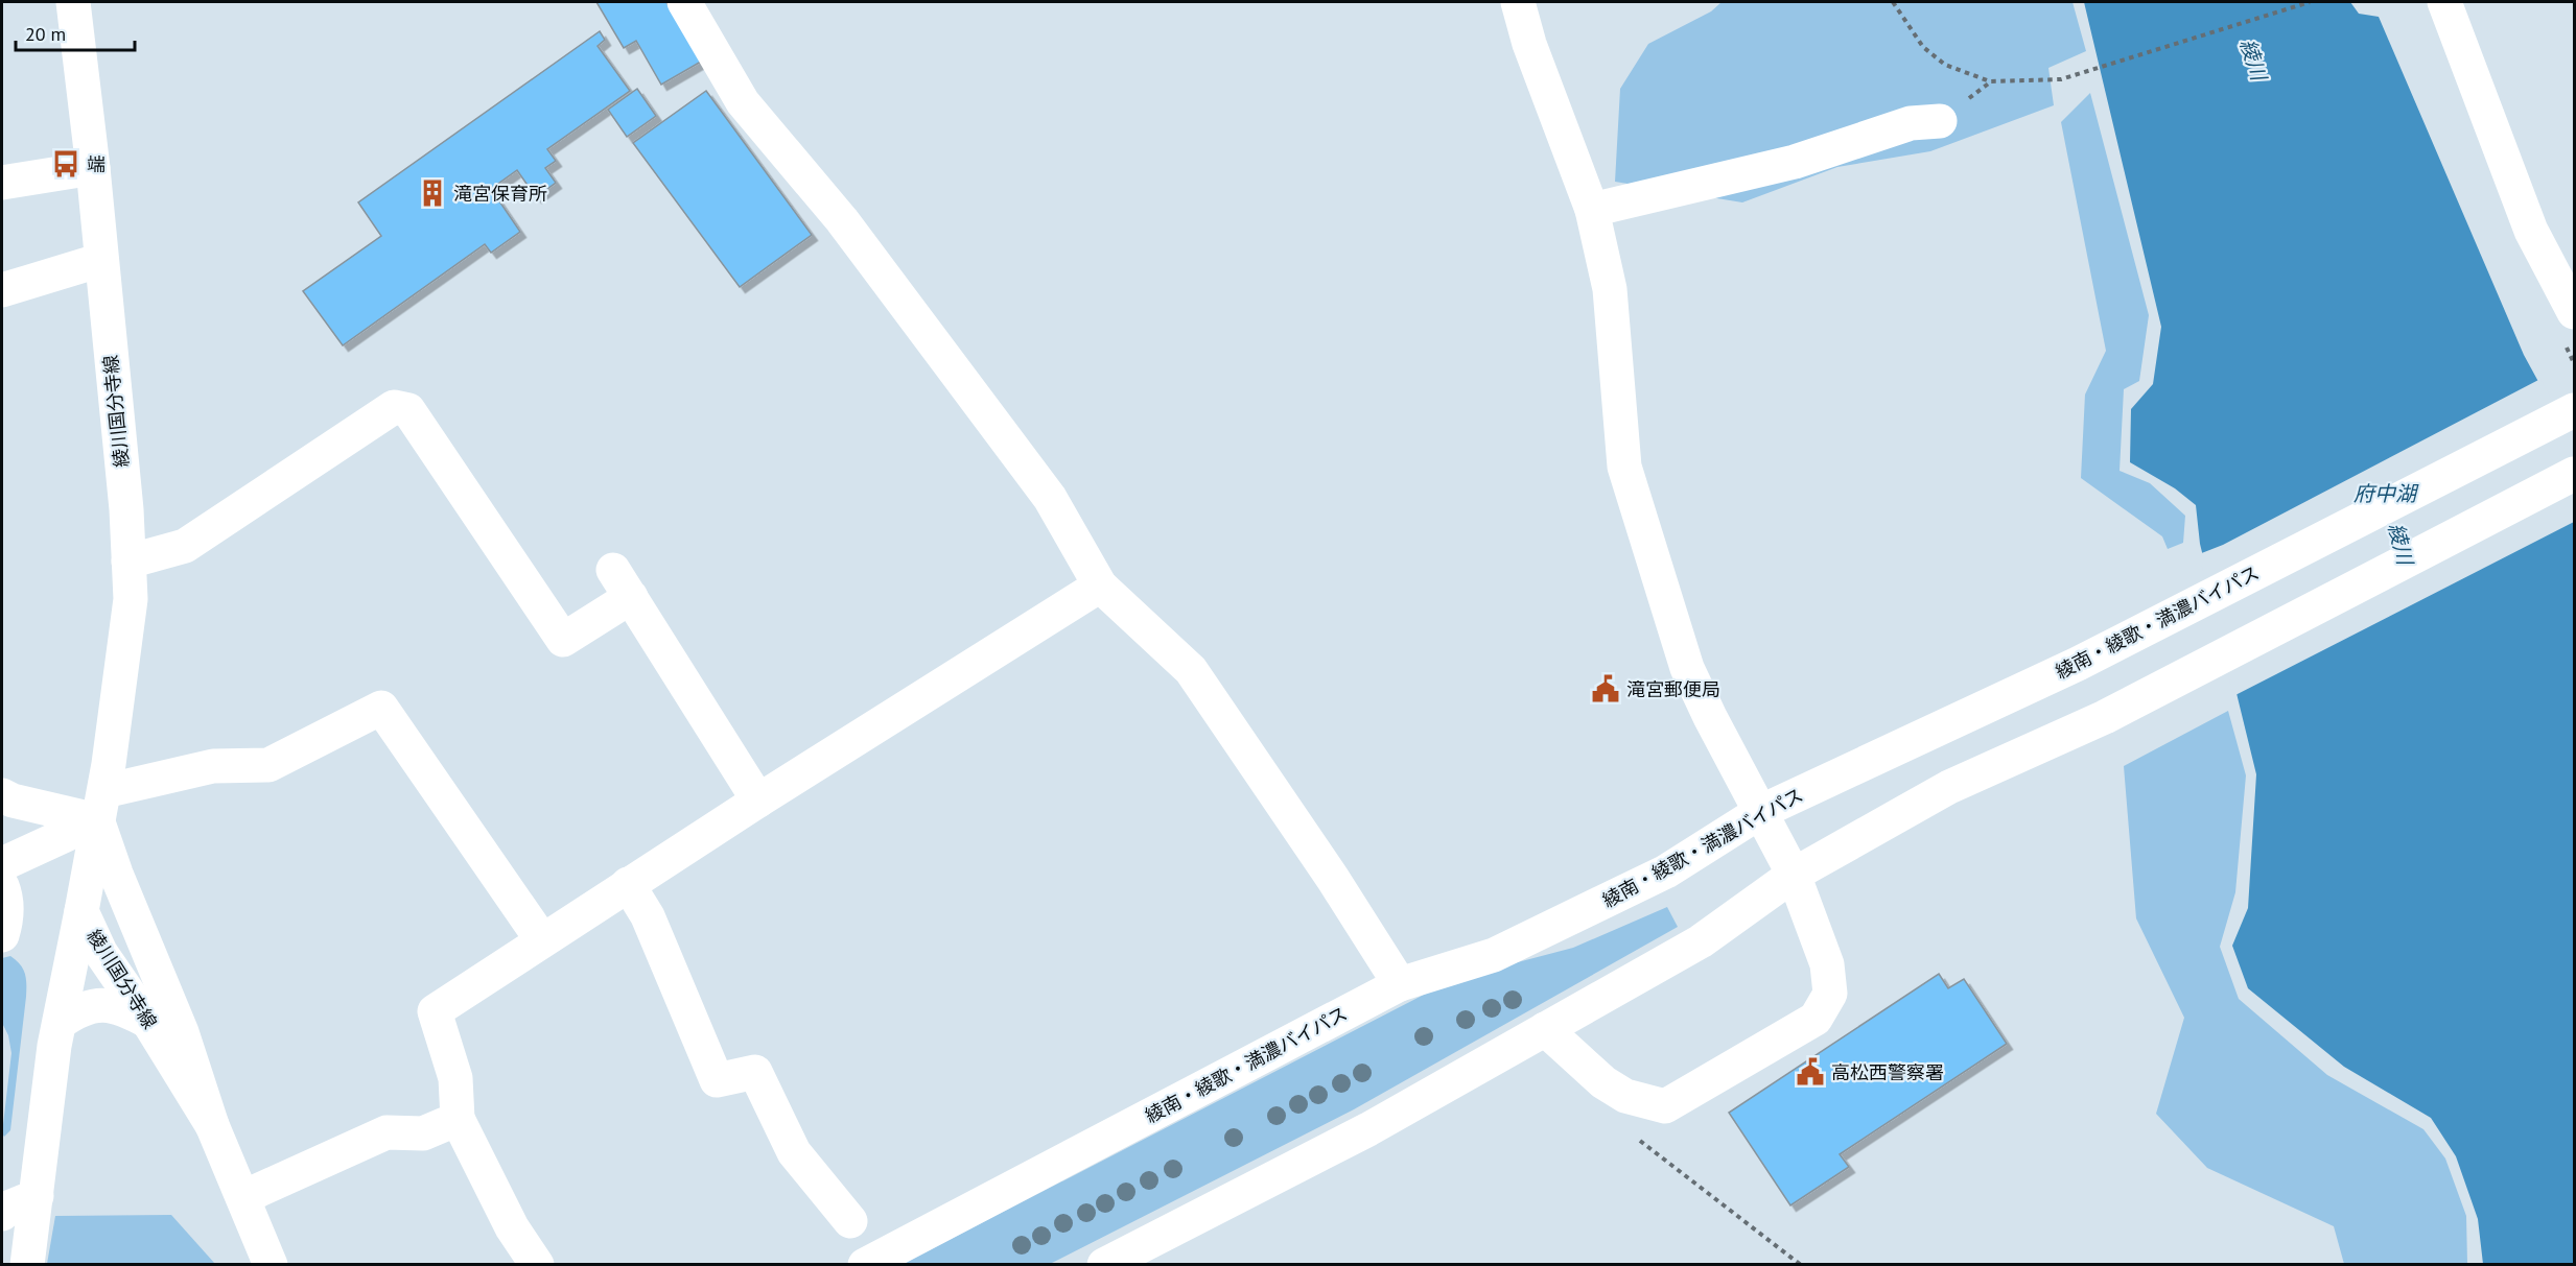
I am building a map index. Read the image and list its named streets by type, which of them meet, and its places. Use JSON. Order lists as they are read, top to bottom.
{
  "streets": {
    "main road": ["綾川国分寺線", "綾南・綾歌・満濃バイパス"]
  },
  "water": ["綾川", "府中湖"],
  "places": {
    "bus stop": ["端"],
    "building": ["滝宮保育所"],
    "public building": ["滝宮郵便局", "高松西警察署"]
  },
  "scale_bar": "20 m"
}
